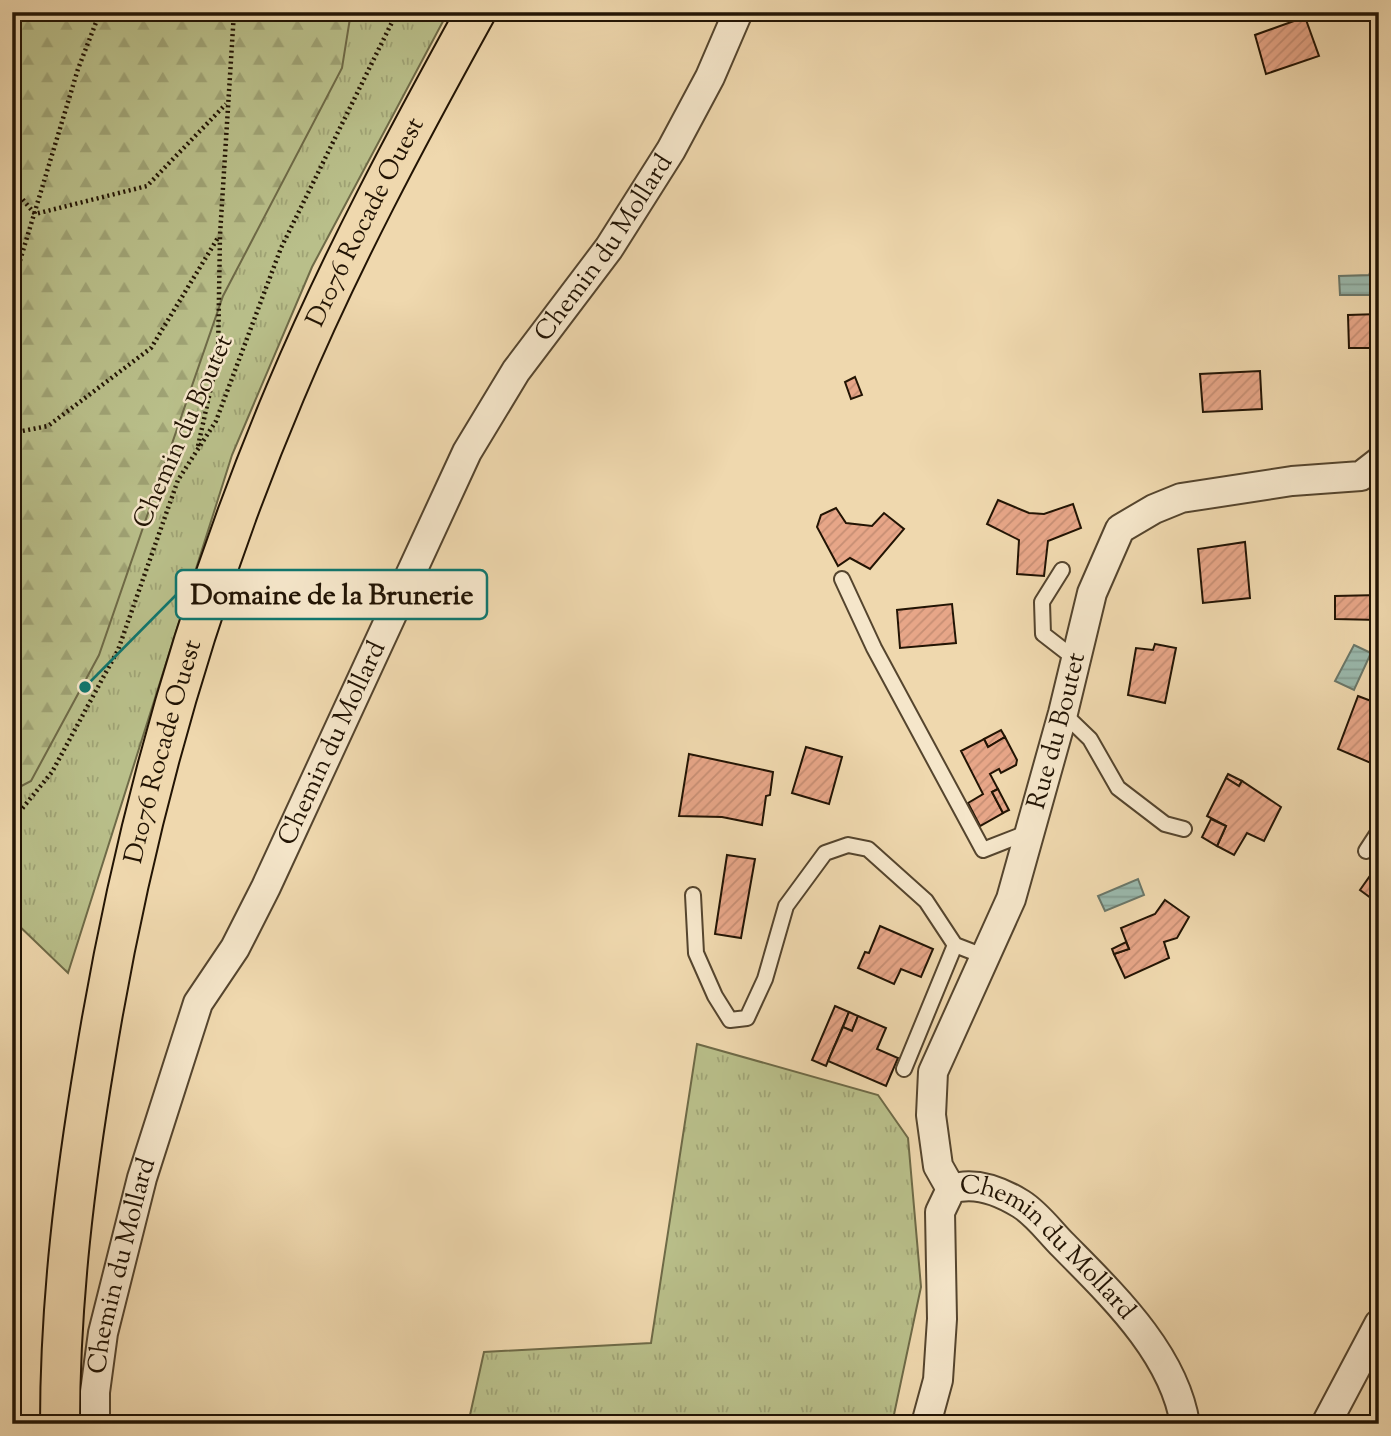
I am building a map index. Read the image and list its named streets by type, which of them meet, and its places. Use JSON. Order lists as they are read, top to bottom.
{
  "streets": {
    "main road": ["D1076 Rocade Ouest"],
    "street": ["Chemin du Mollard", "Rue du Boutet"],
    "path": ["Chemin du Boutet"]
  },
  "crossings": [
    ["Chemin du Mollard", "Rue du Boutet"]
  ],
  "places": ["Domaine de la Brunerie"]
}
